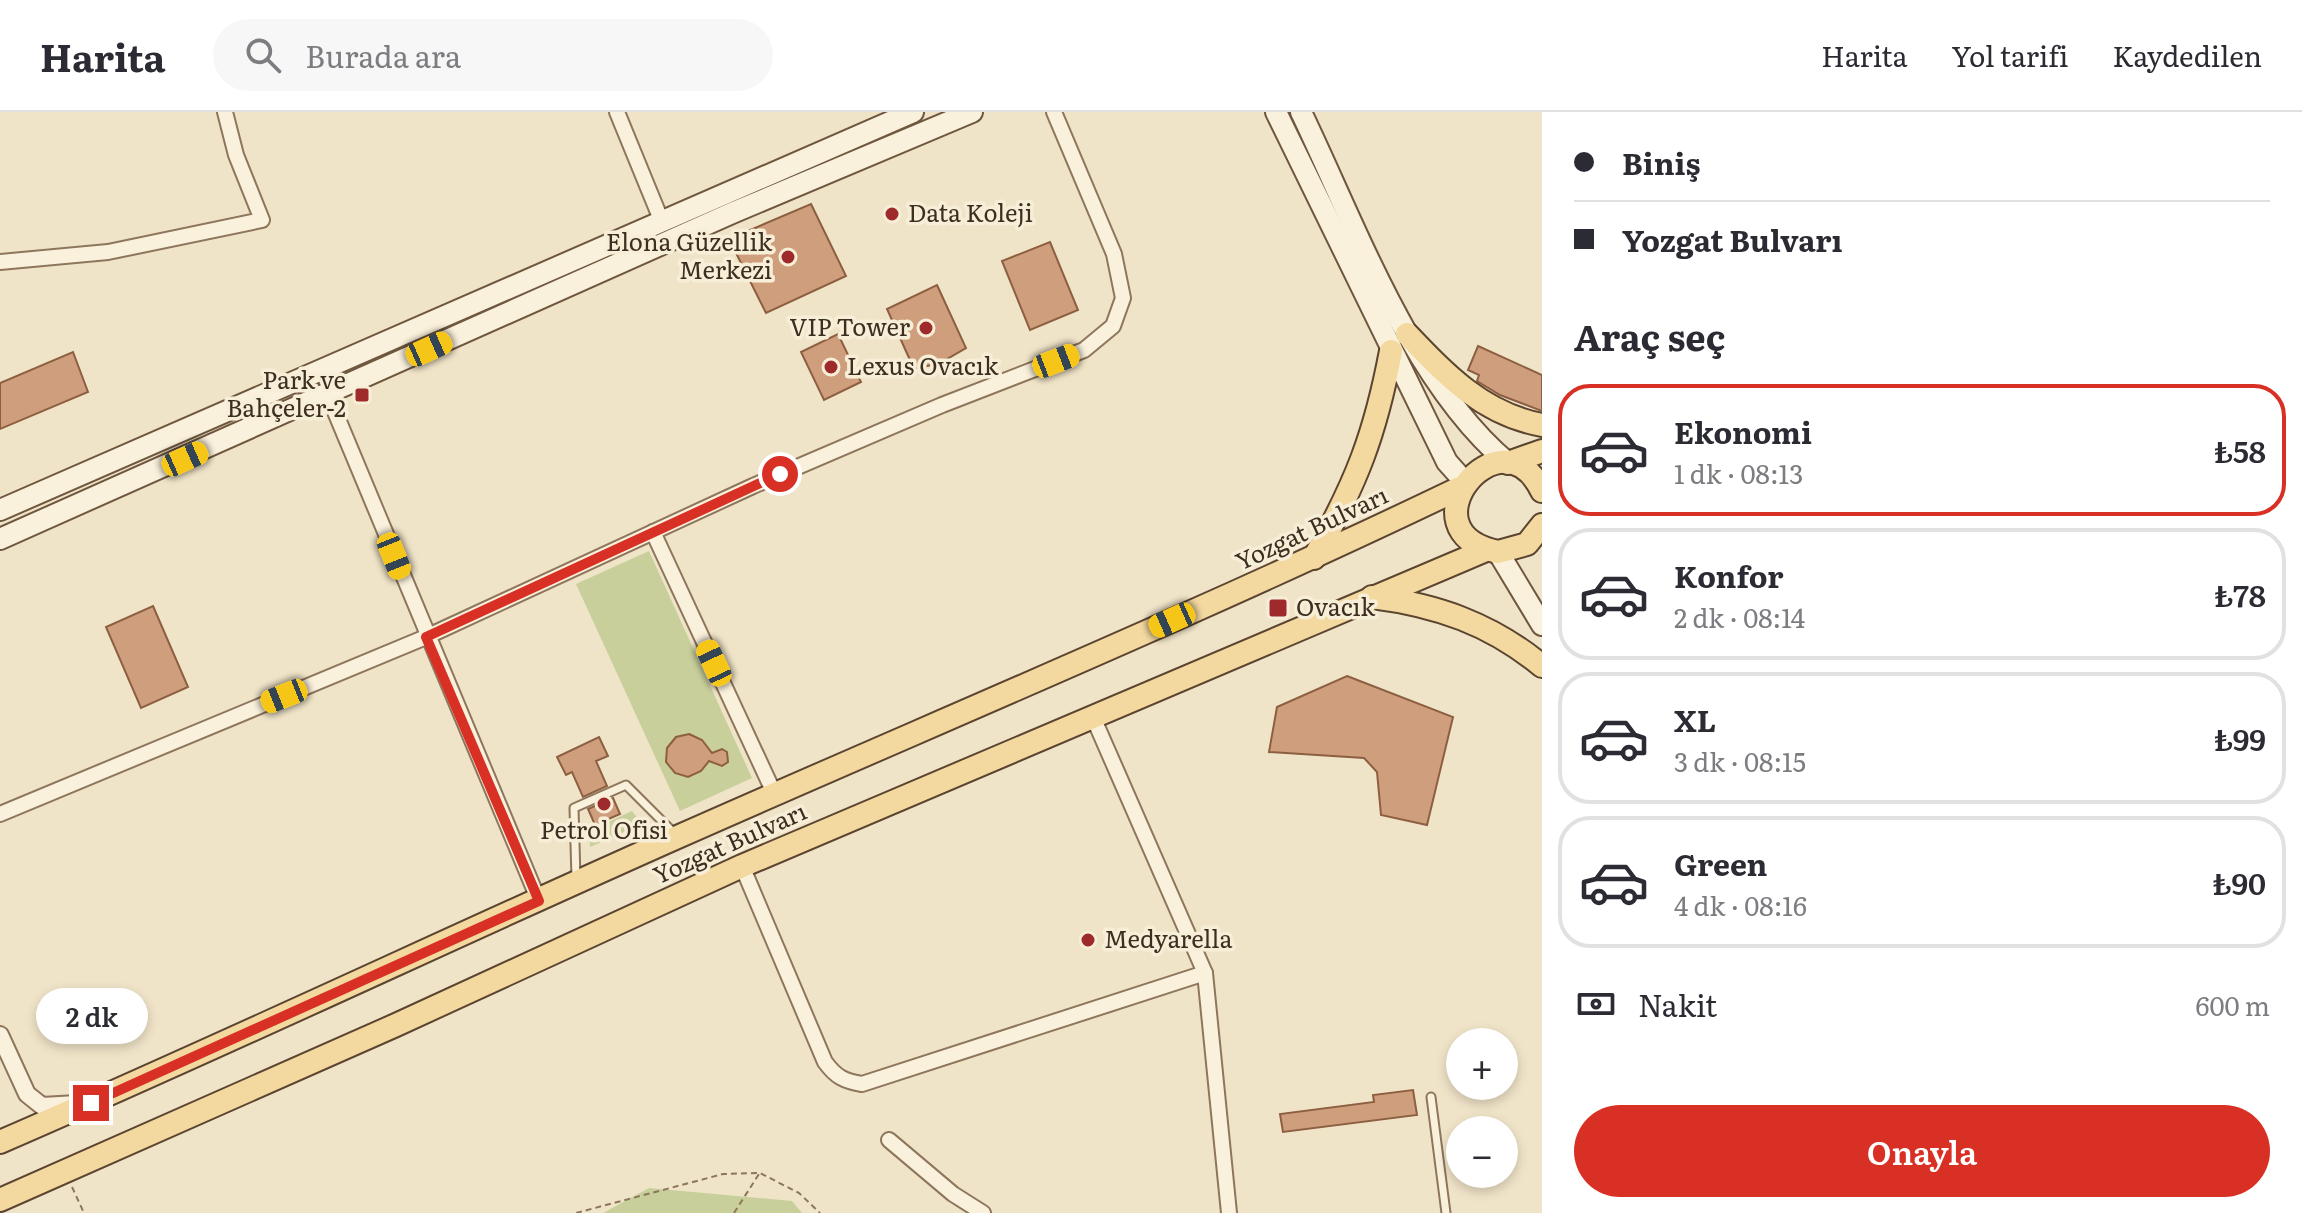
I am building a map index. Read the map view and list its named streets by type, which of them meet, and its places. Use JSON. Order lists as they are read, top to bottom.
{
  "streets": {
    "main road": ["Yozgat Bulvarı"]
  },
  "places": {
    "other": [
      "Data Koleji",
      "Elona Güzellik Merkezi",
      "VIP Tower",
      "Lexus Ovacık",
      "Petrol Ofisi",
      "Medyarella"
    ],
    "transit": ["Park ve Bahçeler-2", "Ovacık"]
  },
  "page": {
    "header": "Harita",
    "search": "Burada ara",
    "nav": ["Harita", "Yol tarifi", "Kaydedilen"],
    "banner": ["Biniş", "Yozgat Bulvarı"],
    "heading": "Araç seç",
    "list": [
      {
        "name": "Ekonomi",
        "note": "1 dk · 08:13",
        "value": "₺58"
      },
      {
        "name": "Konfor",
        "note": "2 dk · 08:14",
        "value": "₺78"
      },
      {
        "name": "XL",
        "note": "3 dk · 08:15",
        "value": "₺99"
      },
      {
        "name": "Green",
        "note": "4 dk · 08:16",
        "value": "₺90"
      }
    ],
    "pay": ["Nakit", "600 m"],
    "bubble": "2 dk",
    "map_buttons": ["+", "−"],
    "buttons": "Onayla"
  }
}
